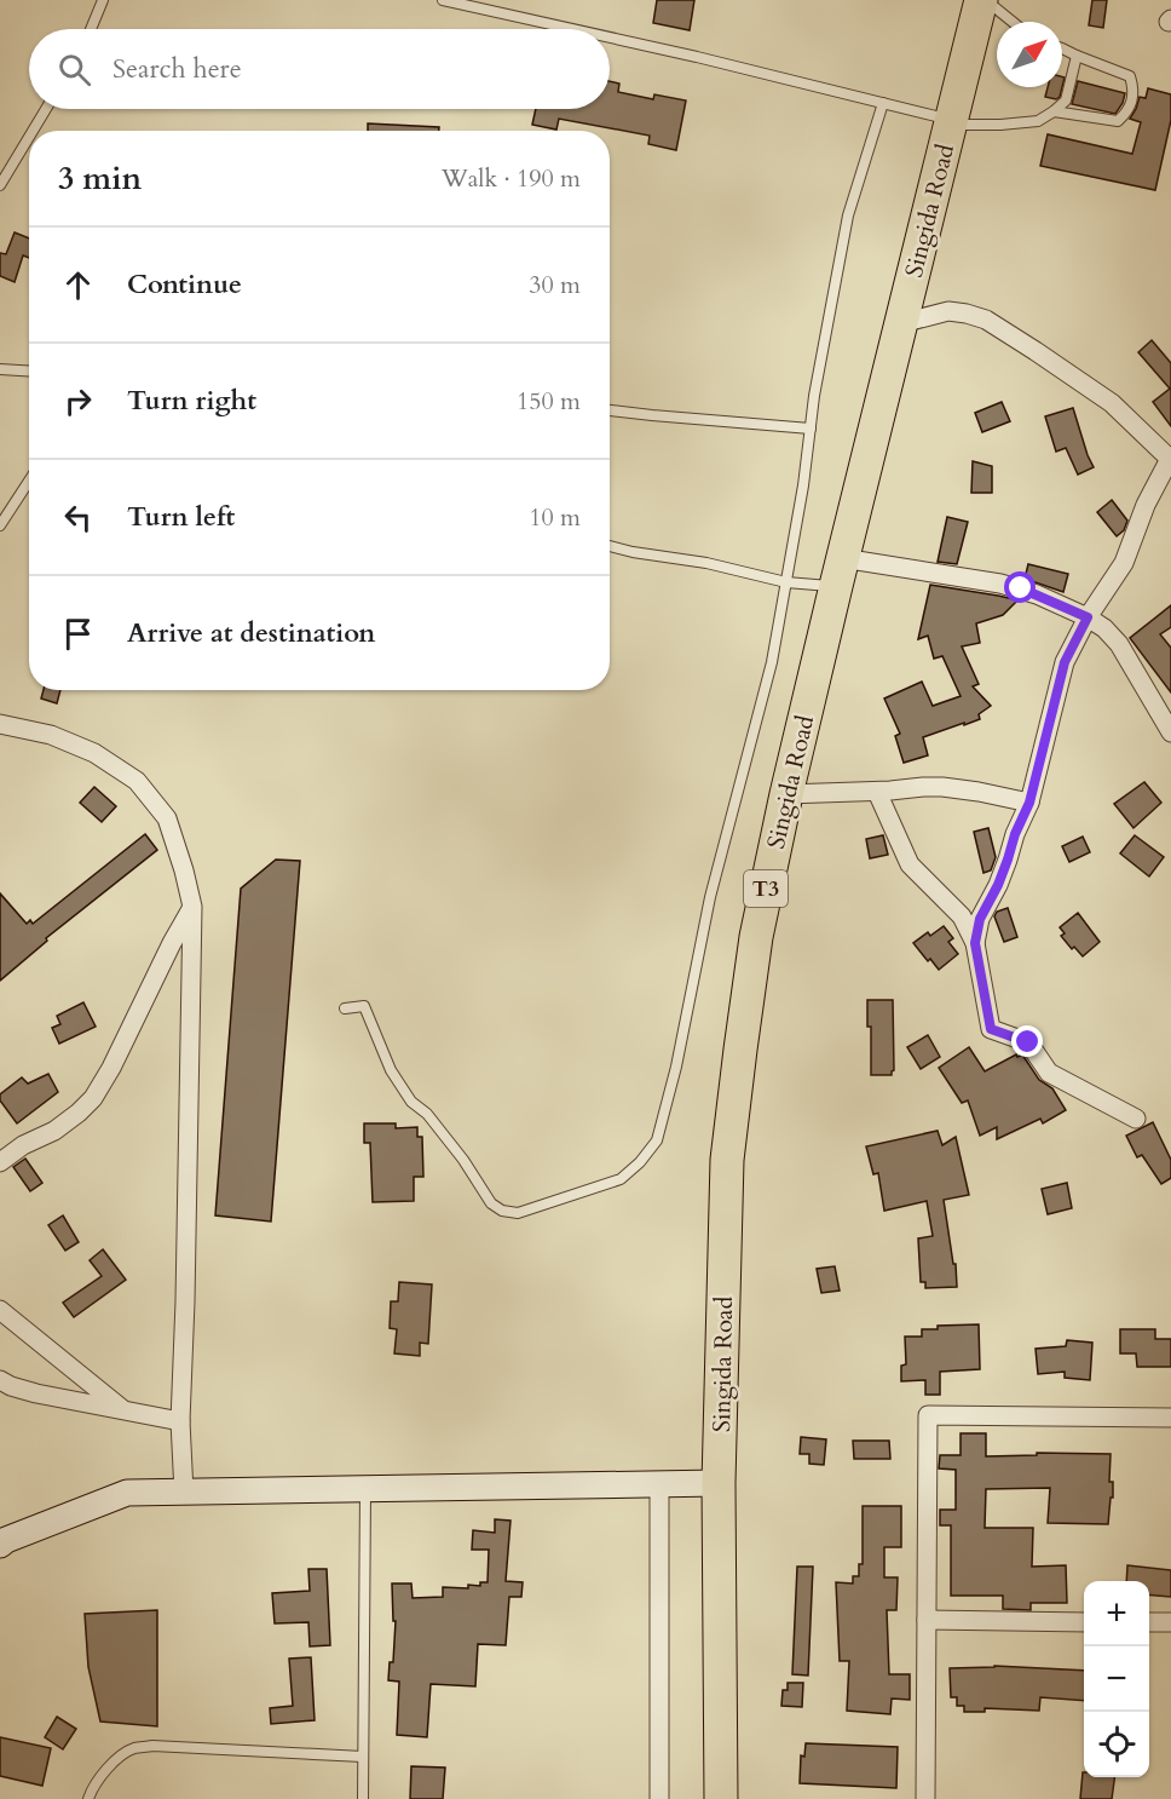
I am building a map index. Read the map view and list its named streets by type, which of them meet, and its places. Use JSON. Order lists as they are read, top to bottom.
{
  "streets": {
    "highway": ["Singida Road", "T3"]
  },
  "north": "top right",
  "page": {
    "search": "Search here",
    "heading": ["3 min", "Walk · 190 m"],
    "list": [
      ["Continue", "30 m"],
      ["Turn right", "150 m"],
      ["Turn left", "10 m"],
      "Arrive at destination"
    ],
    "map_buttons": ["+", "−"]
  }
}
